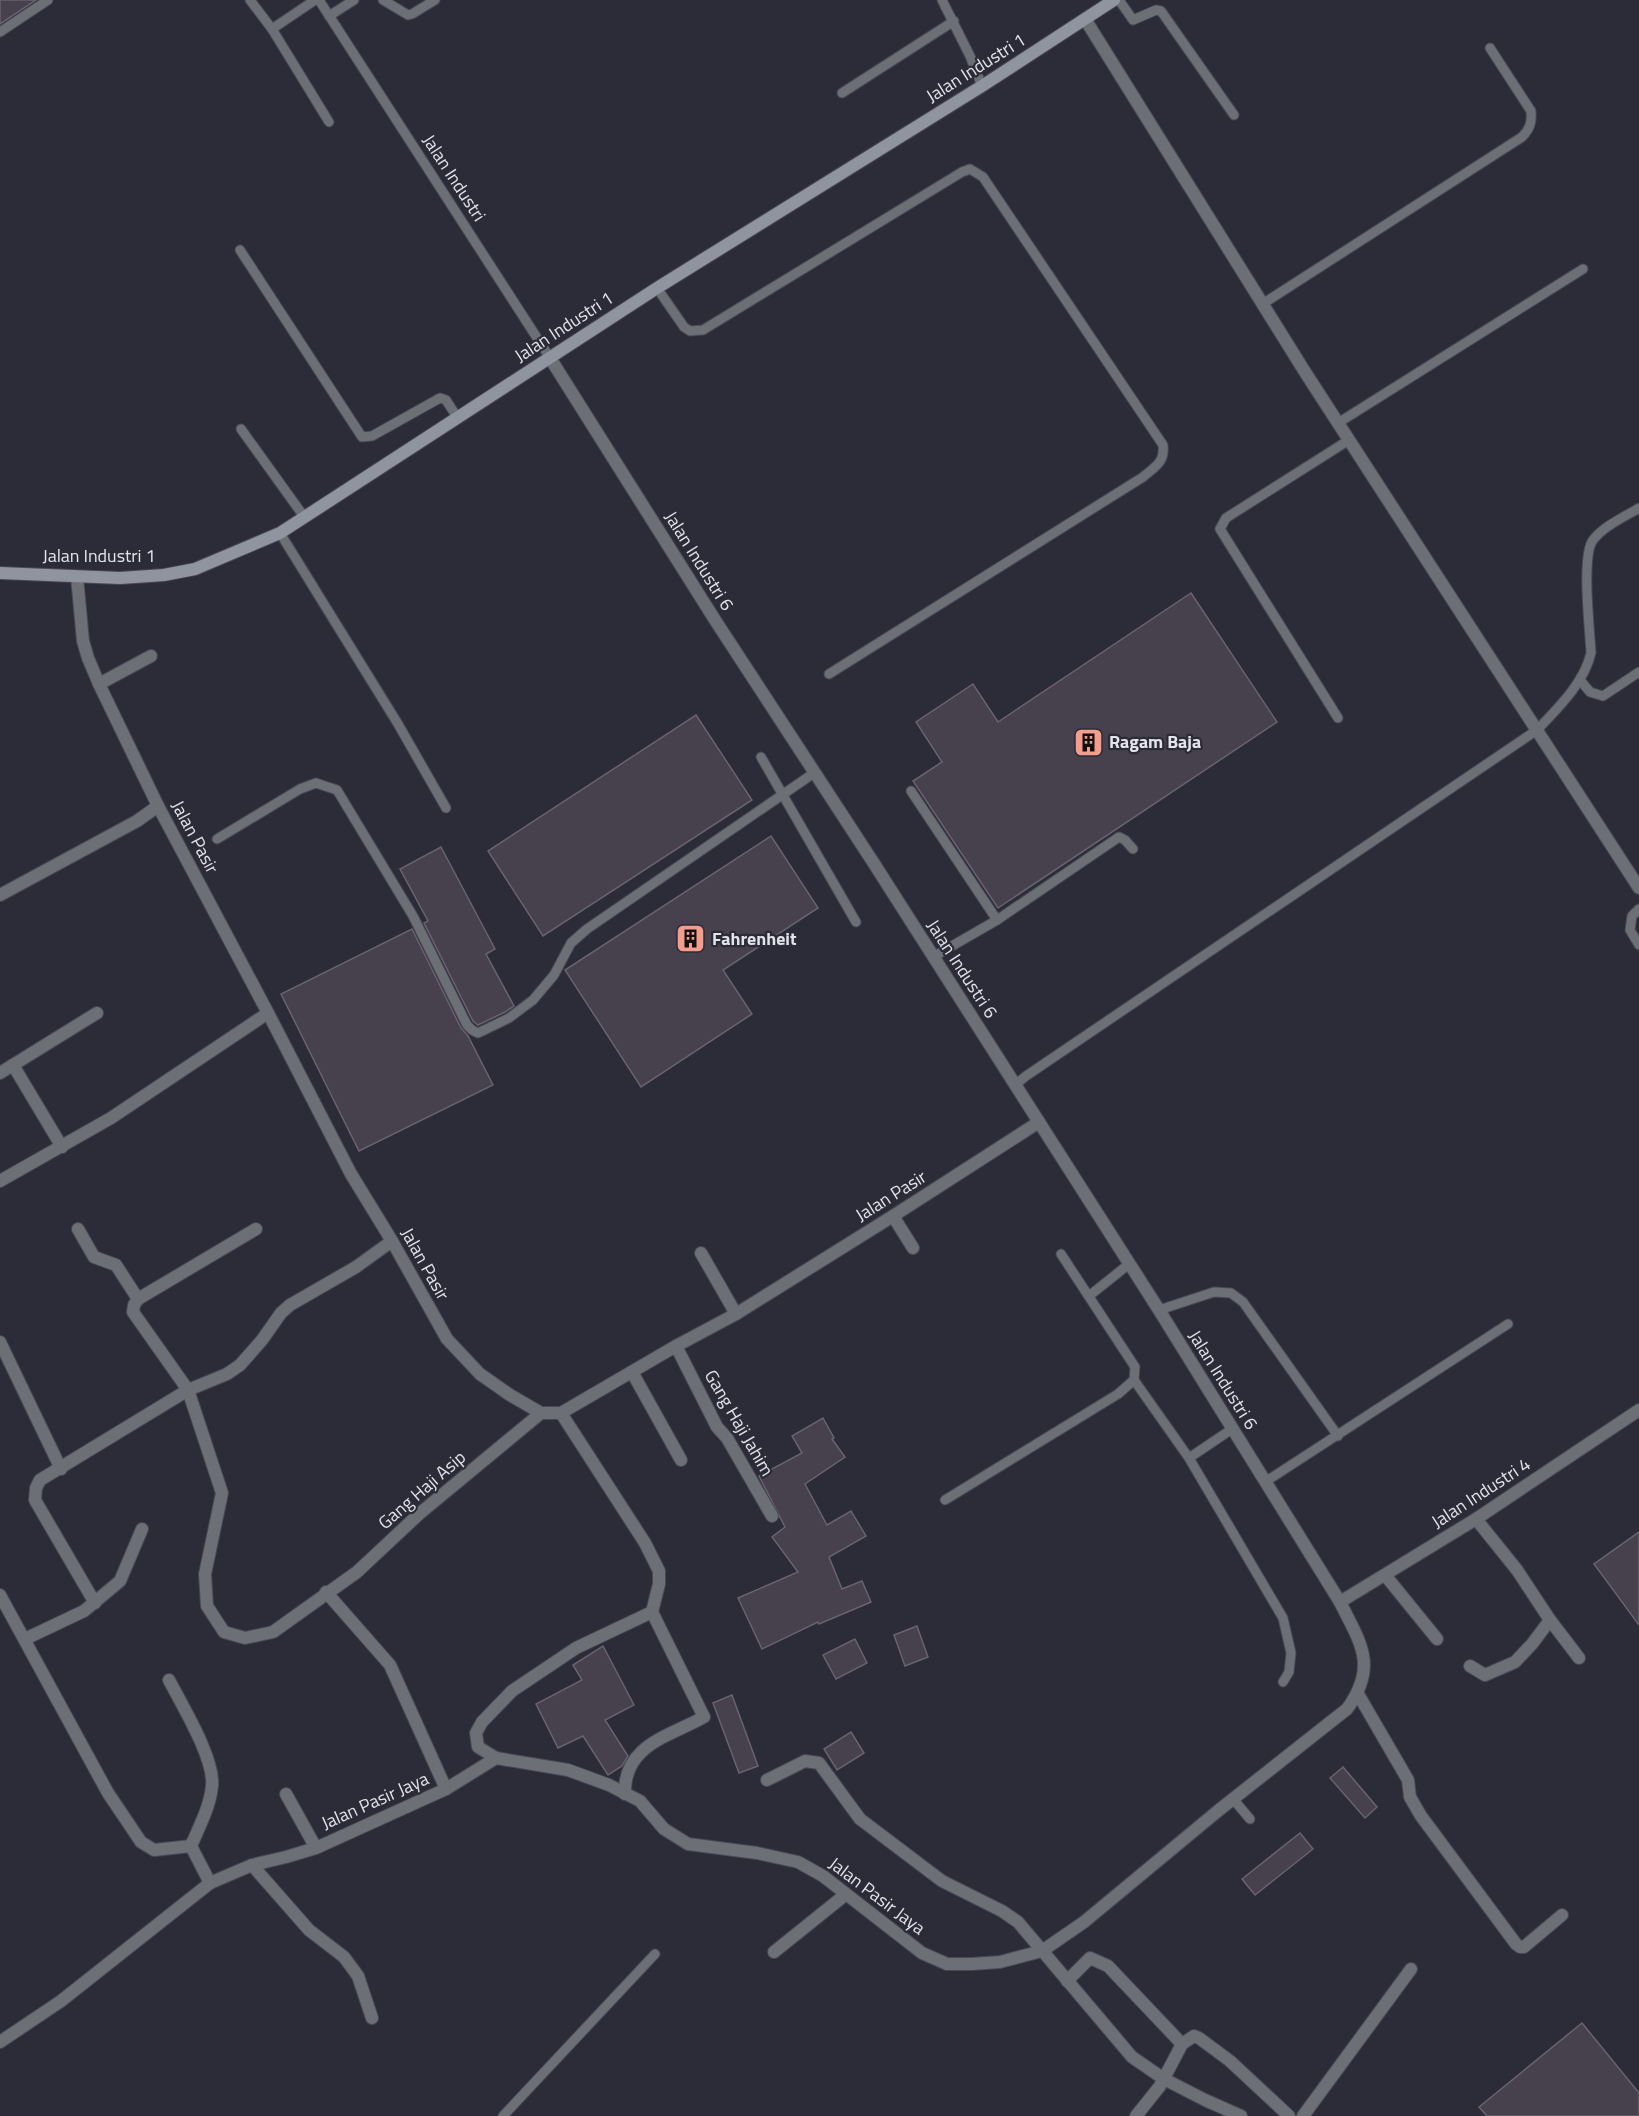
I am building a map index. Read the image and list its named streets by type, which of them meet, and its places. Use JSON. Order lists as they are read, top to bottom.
{
  "streets": {
    "street": [
      "Jalan Industri 1",
      "Jalan Industri 6",
      "Jalan Pasir",
      "Gang Haji Jahim",
      "Gang Haji Asip",
      "Jalan Industri 4",
      "Jalan Pasir Jaya"
    ],
    "lane": ["Jalan Industri"]
  },
  "crossings": [
    ["Jalan Industri 1", "Jalan Industri"],
    ["Jalan Industri 1", "Jalan Industri 6"],
    ["Jalan Industri 1", "Jalan Pasir"],
    ["Jalan Industri", "Jalan Industri 6"],
    ["Jalan Industri 6", "Jalan Pasir"],
    ["Jalan Industri 6", "Jalan Industri 4"],
    ["Jalan Industri 6", "Jalan Pasir Jaya"],
    ["Jalan Pasir", "Gang Haji Jahim"],
    ["Jalan Pasir", "Gang Haji Asip"],
    ["Jalan Industri 4", "Jalan Pasir Jaya"]
  ],
  "places": {
    "building": ["Ragam Baja", "Fahrenheit"]
  }
}
